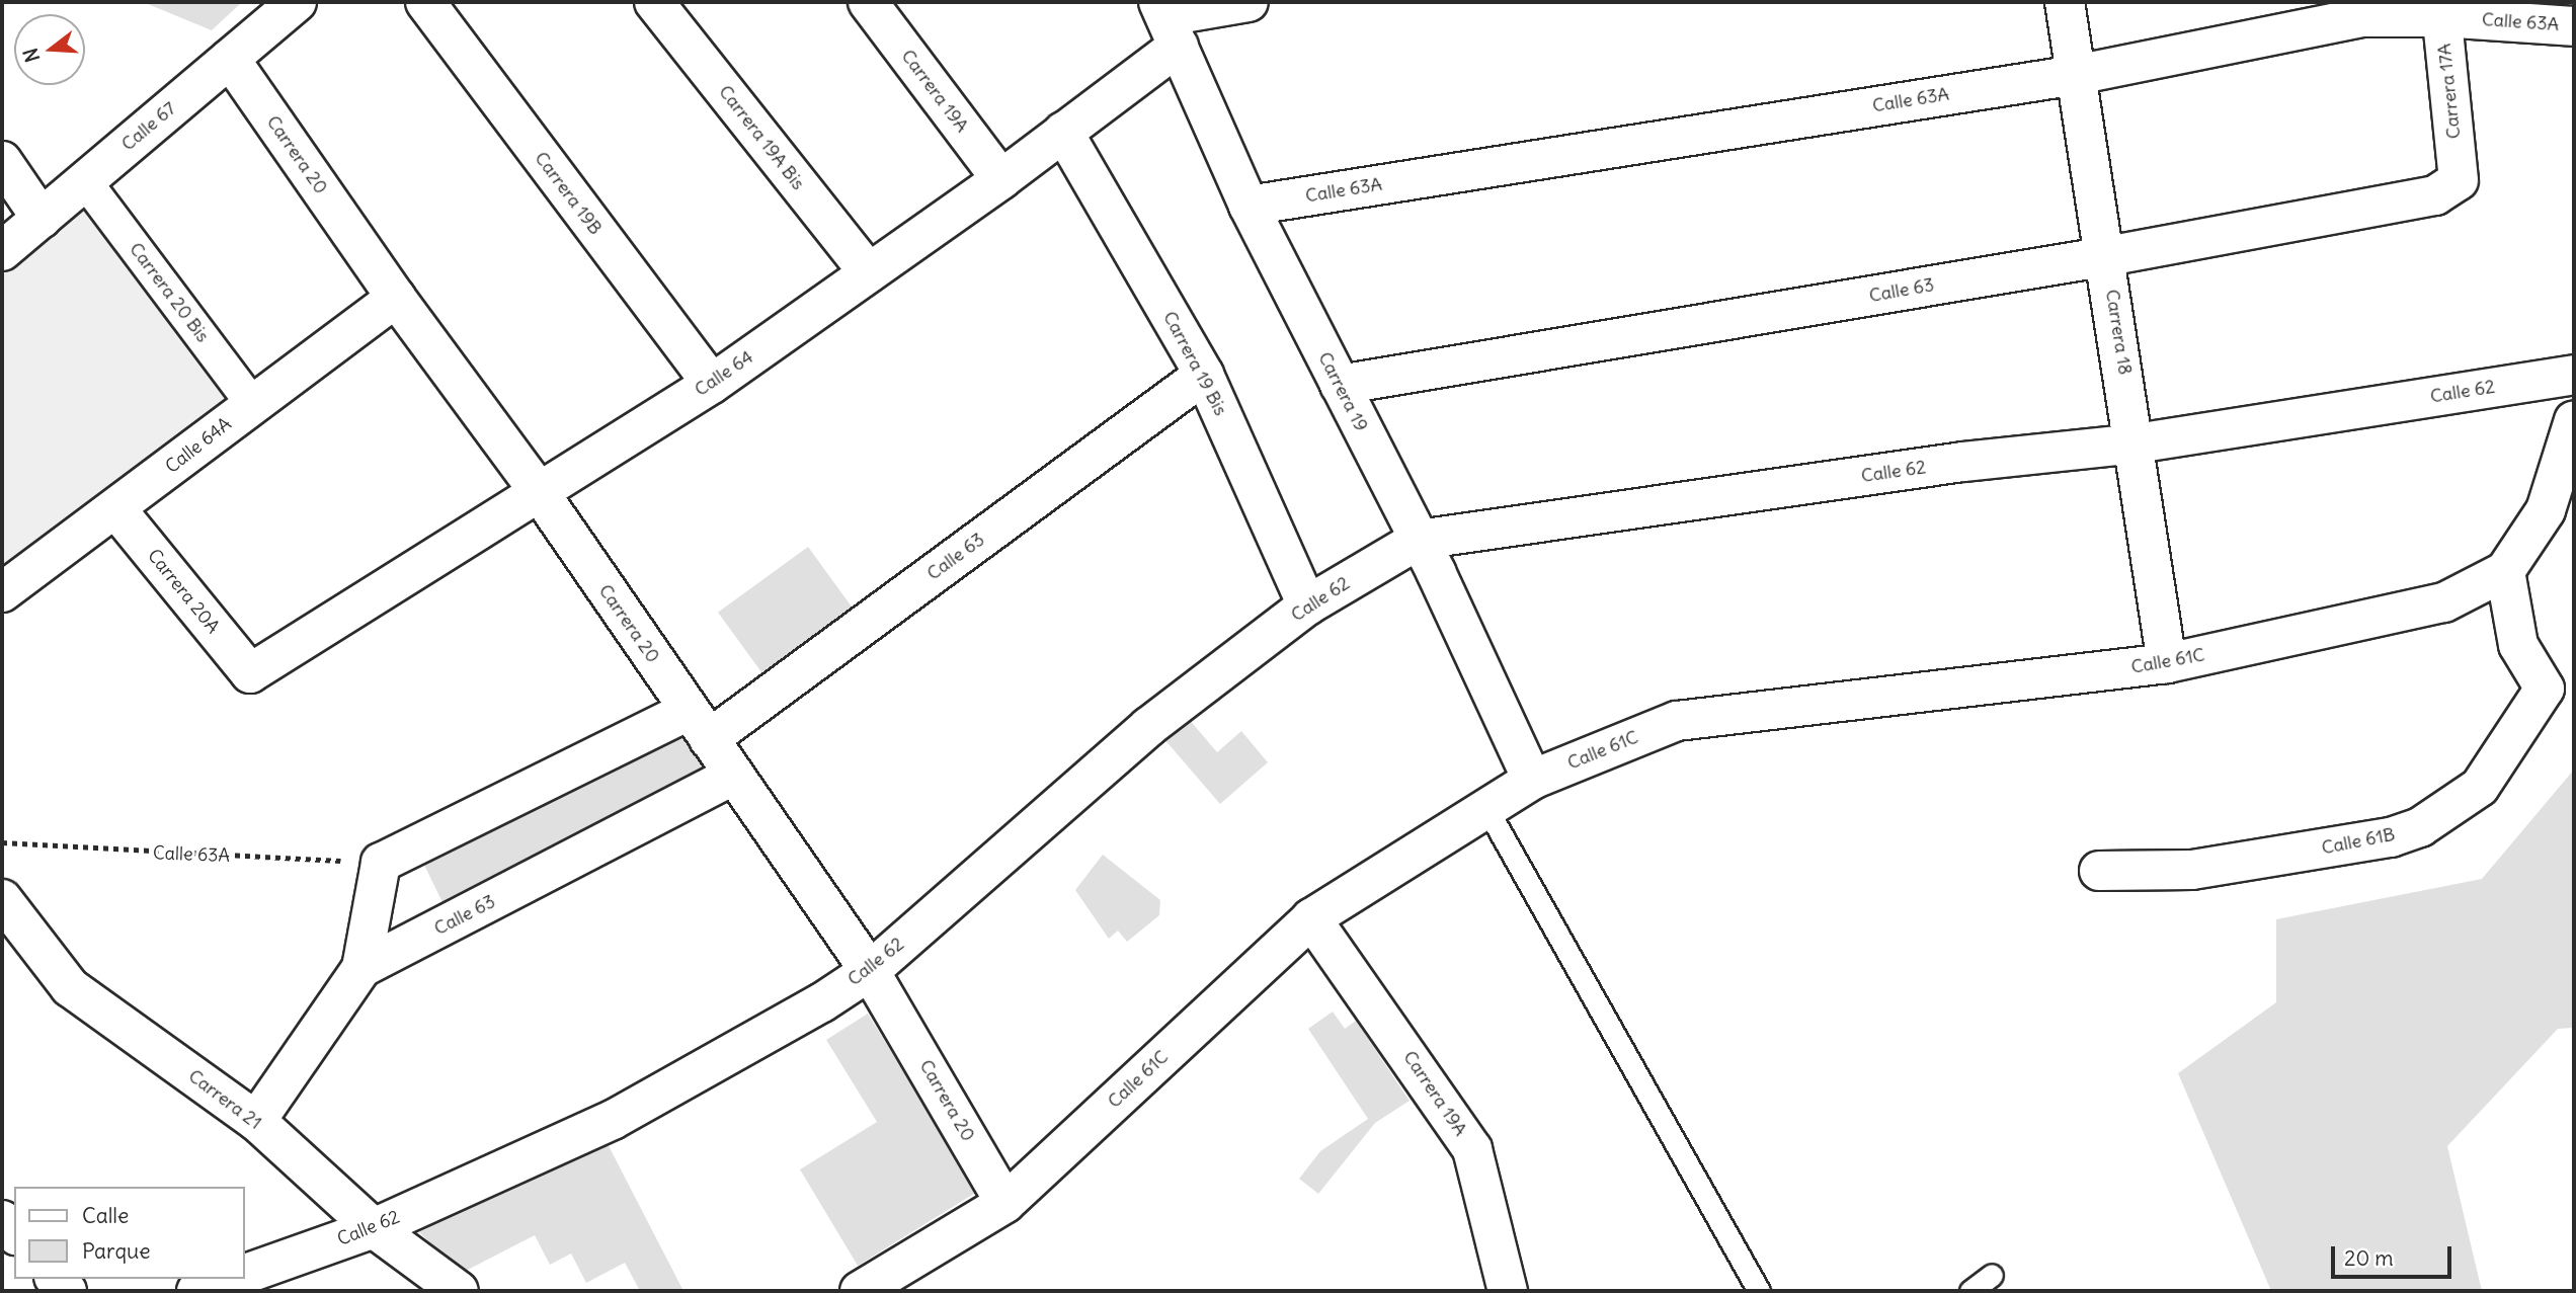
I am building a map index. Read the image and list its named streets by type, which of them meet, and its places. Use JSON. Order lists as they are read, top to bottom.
{
  "streets": {
    "street": [
      "Calle 63A",
      "Carrera 19A",
      "Carrera 17A",
      "Calle 67",
      "Carrera 19A Bis",
      "Carrera 20",
      "Carrera 19B",
      "Calle 63",
      "Carrera 20 Bis",
      "Carrera 18",
      "Carrera 19 Bis",
      "Calle 64",
      "Carrera 19",
      "Calle 62",
      "Calle 64A",
      "Carrera 20A",
      "Calle 61C",
      "Calle 61B",
      "Carrera 21"
    ]
  },
  "crossings": [
    ["Calle 63A", "Carrera 17A"],
    ["Calle 63A", "Calle 63"],
    ["Calle 63A", "Carrera 18"],
    ["Calle 63A", "Carrera 19"],
    ["Carrera 19A", "Calle 64"],
    ["Carrera 19A", "Calle 61C"],
    ["Carrera 17A", "Calle 63"],
    ["Calle 67", "Carrera 20"],
    ["Calle 67", "Carrera 20 Bis"],
    ["Carrera 19A Bis", "Calle 64"],
    ["Carrera 20", "Calle 63"],
    ["Carrera 20", "Calle 64"],
    ["Carrera 20", "Calle 62"],
    ["Carrera 20", "Calle 64A"],
    ["Carrera 20", "Calle 61C"],
    ["Carrera 19B", "Calle 64"],
    ["Calle 63", "Carrera 18"],
    ["Calle 63", "Carrera 19 Bis"],
    ["Calle 63", "Carrera 19"],
    ["Calle 63", "Carrera 21"],
    ["Carrera 20 Bis", "Calle 64A"],
    ["Carrera 18", "Calle 62"],
    ["Carrera 18", "Calle 61C"],
    ["Carrera 19 Bis", "Calle 64"],
    ["Carrera 19 Bis", "Calle 62"],
    ["Calle 64", "Carrera 19"],
    ["Calle 64", "Carrera 20A"],
    ["Carrera 19", "Calle 62"],
    ["Carrera 19", "Calle 61C"],
    ["Calle 62", "Carrera 21"],
    ["Calle 64A", "Carrera 20A"]
  ],
  "legend": ["Calle", "Parque"],
  "scale_bar": "20 m",
  "north": "left"
}
